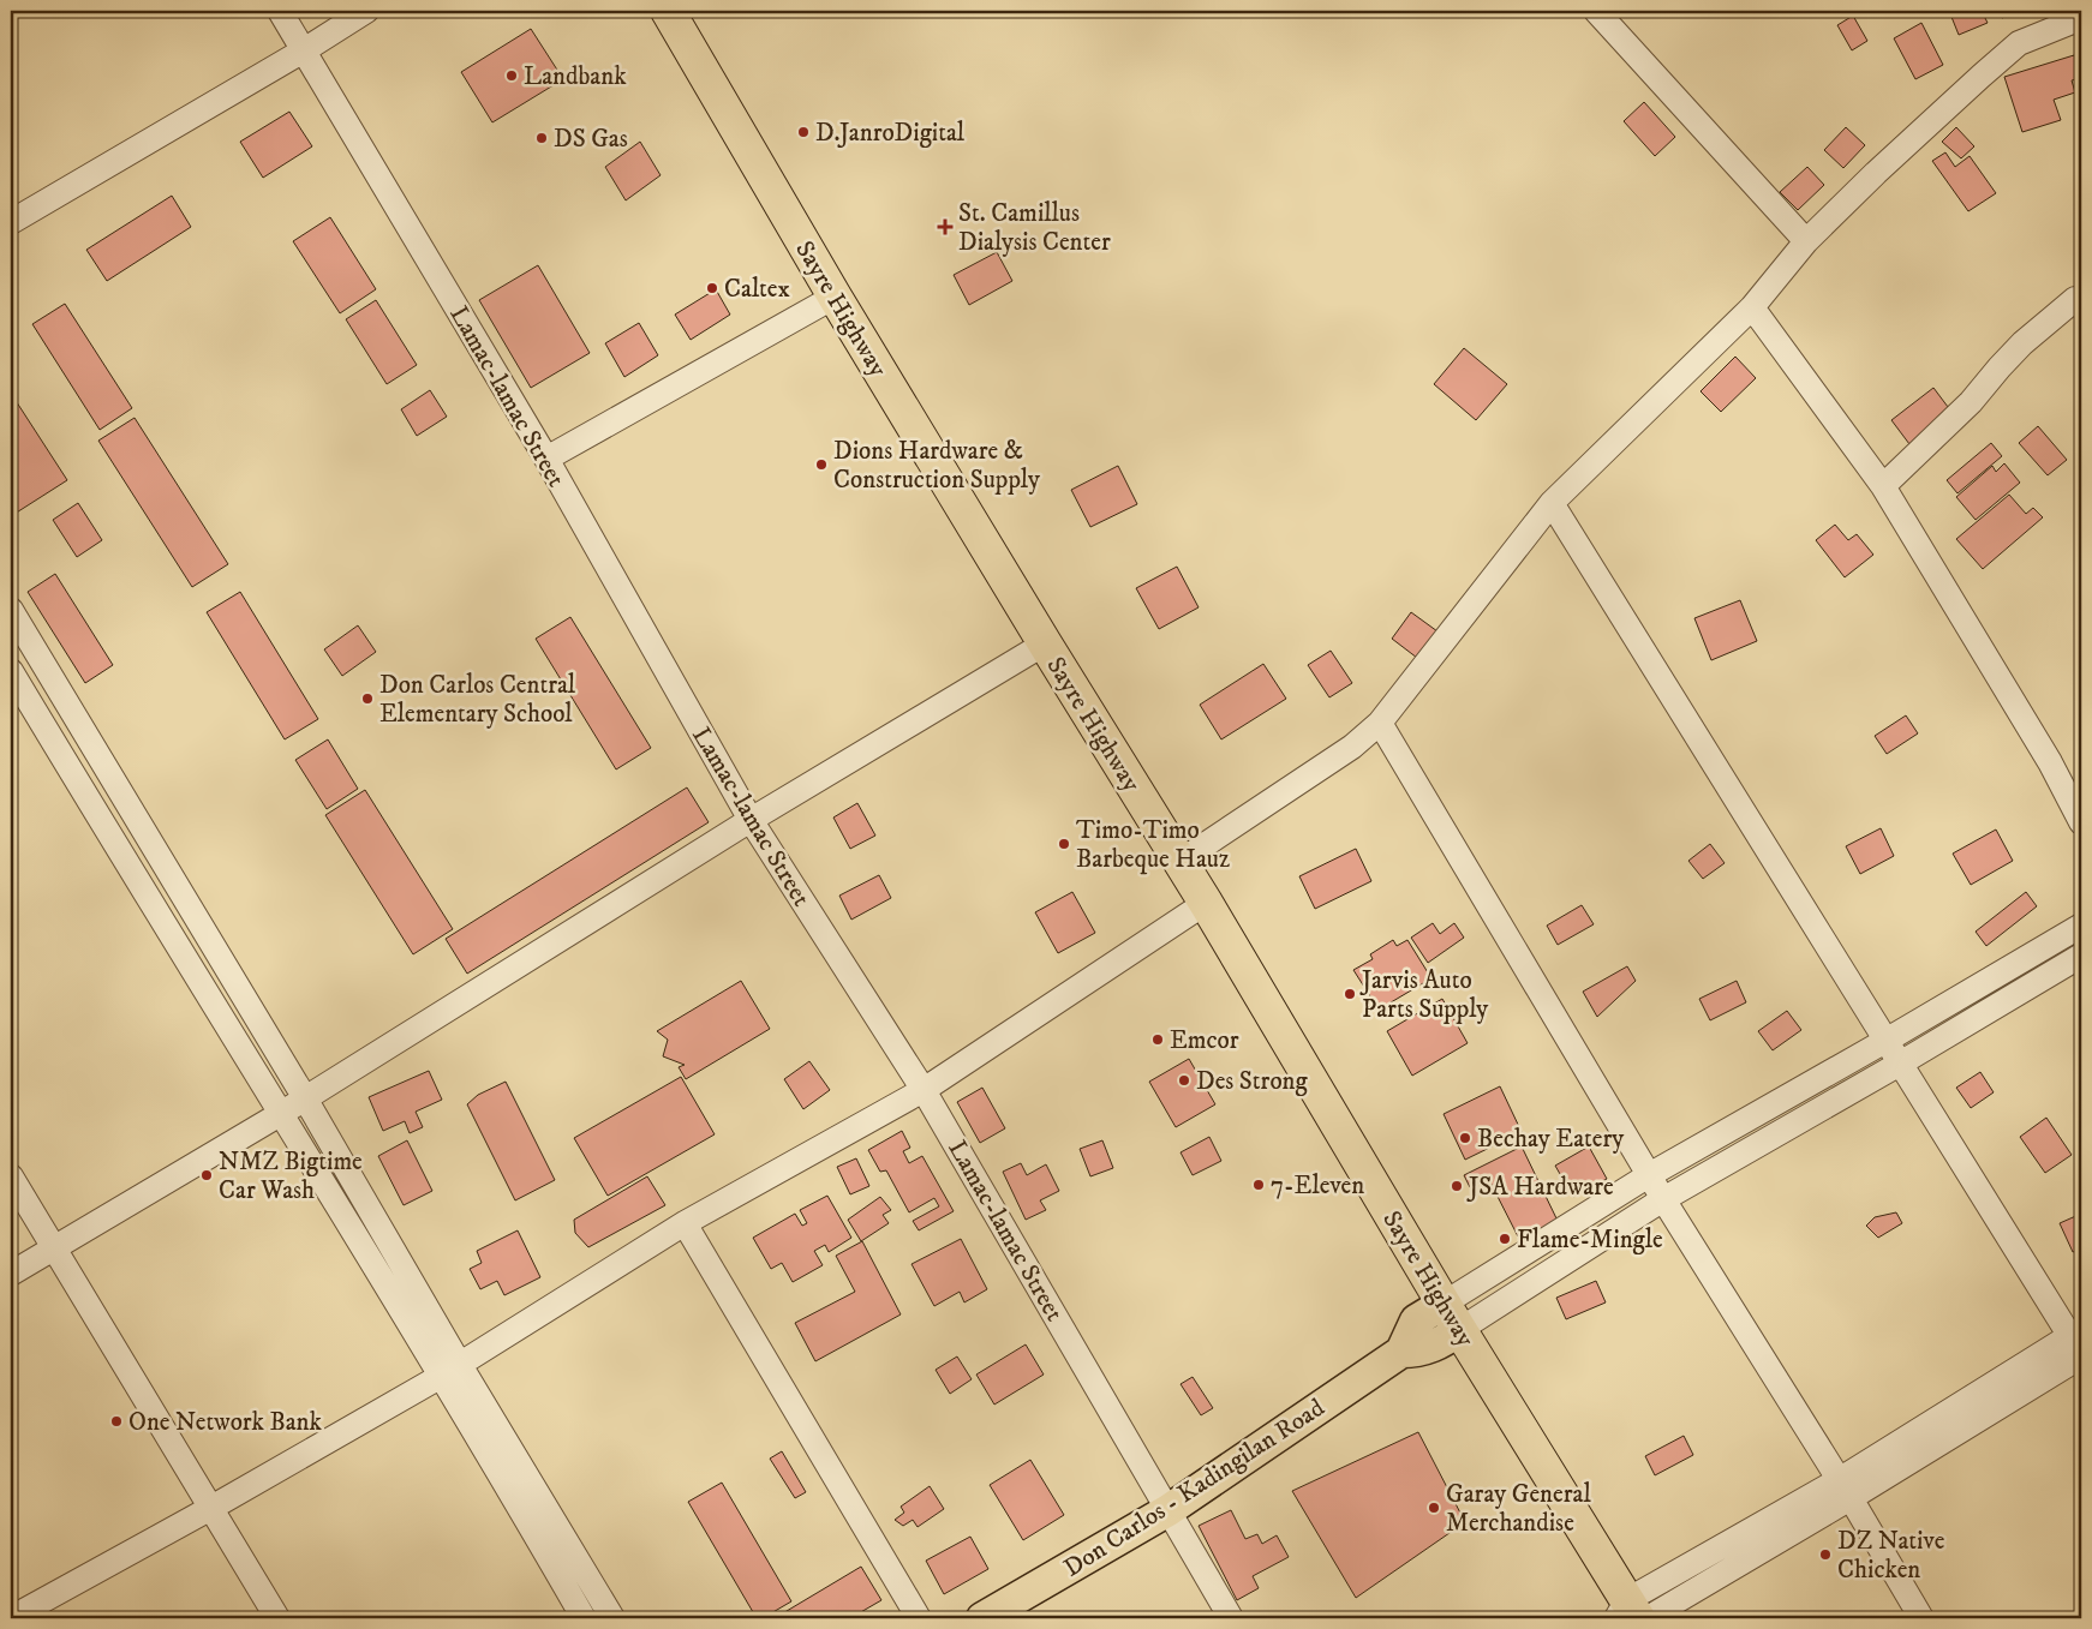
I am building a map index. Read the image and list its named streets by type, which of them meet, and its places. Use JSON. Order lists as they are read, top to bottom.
{
  "streets": {
    "highway": ["Sayre Highway"],
    "main road": ["Don Carlos - Kadingilan Road"],
    "street": ["Lamac-lamac Street"]
  },
  "crossings": [
    ["Sayre Highway", "Don Carlos - Kadingilan Road"],
    ["Lamac-lamac Street", "Don Carlos - Kadingilan Road"]
  ],
  "places": {
    "other": [
      "Landbank",
      "D.JanroDigital",
      "DS Gas",
      "Caltex",
      "Dions Hardware & Construction Supply",
      "Don Carlos Central Elementary School",
      "Timo-Timo Barbeque Hauz",
      "Jarvis Auto Parts Supply",
      "Emcor",
      "Des Strong",
      "Bechay Eatery",
      "NMZ Bigtime Car Wash",
      "7-Eleven",
      "JSA Hardware",
      "Flame-Mingle",
      "One Network Bank",
      "Garay General Merchandise",
      "DZ Native Chicken"
    ],
    "health": ["St. Camillus Dialysis Center"]
  }
}
